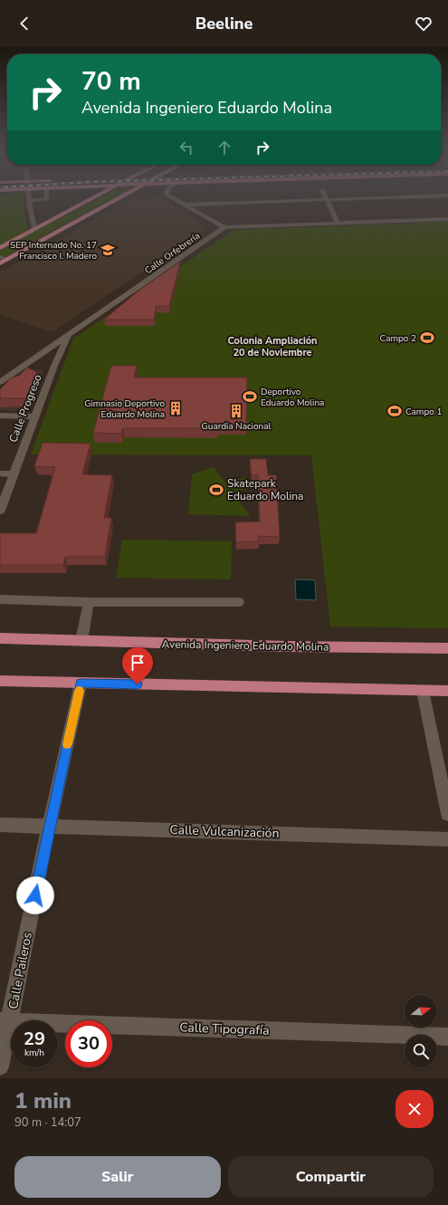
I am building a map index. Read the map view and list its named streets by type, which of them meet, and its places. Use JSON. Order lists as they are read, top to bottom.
{
  "streets": {
    "main road": ["Avenida Ingeniero Eduardo Molina"],
    "street": [
      "Calle Orfebrería",
      "Calle Progreso",
      "Calle Vulcanización",
      "Calle Paileros",
      "Calle Tipografía"
    ]
  },
  "crossings": [
    ["Calle Orfebrería", "Calle Progreso"],
    ["Calle Vulcanización", "Calle Paileros"],
    ["Calle Paileros", "Calle Tipografía"]
  ],
  "districts": ["Colonia Ampliación 20 de Noviembre"],
  "places": {
    "school or university": ["SEP Internado No. 17 Francisco I. Madero"],
    "sports": [
      "Campo 2",
      "Deportivo Eduardo Molina",
      "Campo 1",
      "Skatepark Eduardo Molina"
    ],
    "building": ["Gimnasio Deportivo Eduardo Molina", "Guardia Nacional"]
  },
  "north": "right",
  "page": {
    "header": "Beeline",
    "turn": ["70 m", "Avenida Ingeniero Eduardo Molina"],
    "speed": "29 km/h",
    "limit": "30",
    "heading": ["1 min", "90 m · 14:07"],
    "buttons": ["Salir", "Compartir"]
  }
}
